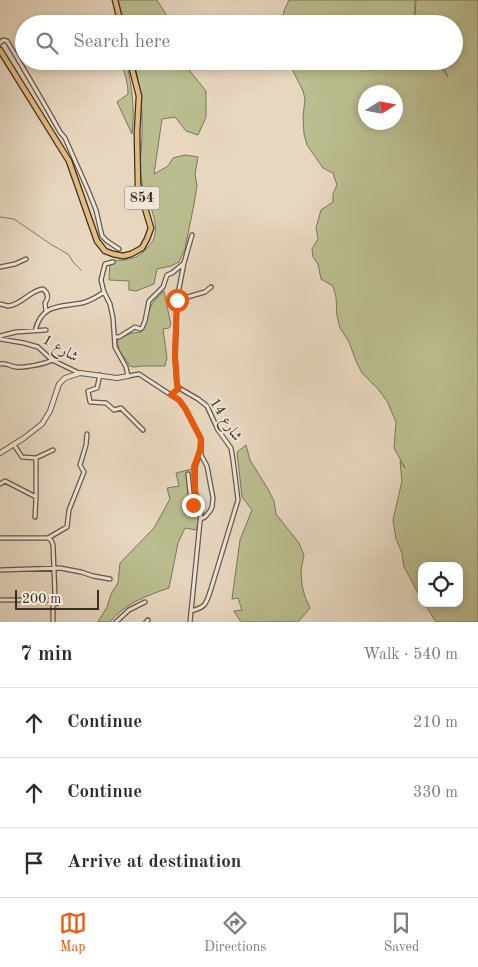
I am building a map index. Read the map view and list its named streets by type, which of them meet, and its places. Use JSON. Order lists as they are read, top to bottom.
{
  "streets": {
    "main road": ["854"],
    "street": ["شارع 1", "شارع 14"]
  },
  "scale_bar": "200 m",
  "north": "right",
  "page": {
    "search": "Search here",
    "scale": "200 m",
    "heading": ["7 min", "Walk · 540 m"],
    "list": [
      ["Continue", "210 m"],
      ["Continue", "330 m"],
      "Arrive at destination"
    ],
    "nav": ["Map", "Directions", "Saved"]
  }
}
